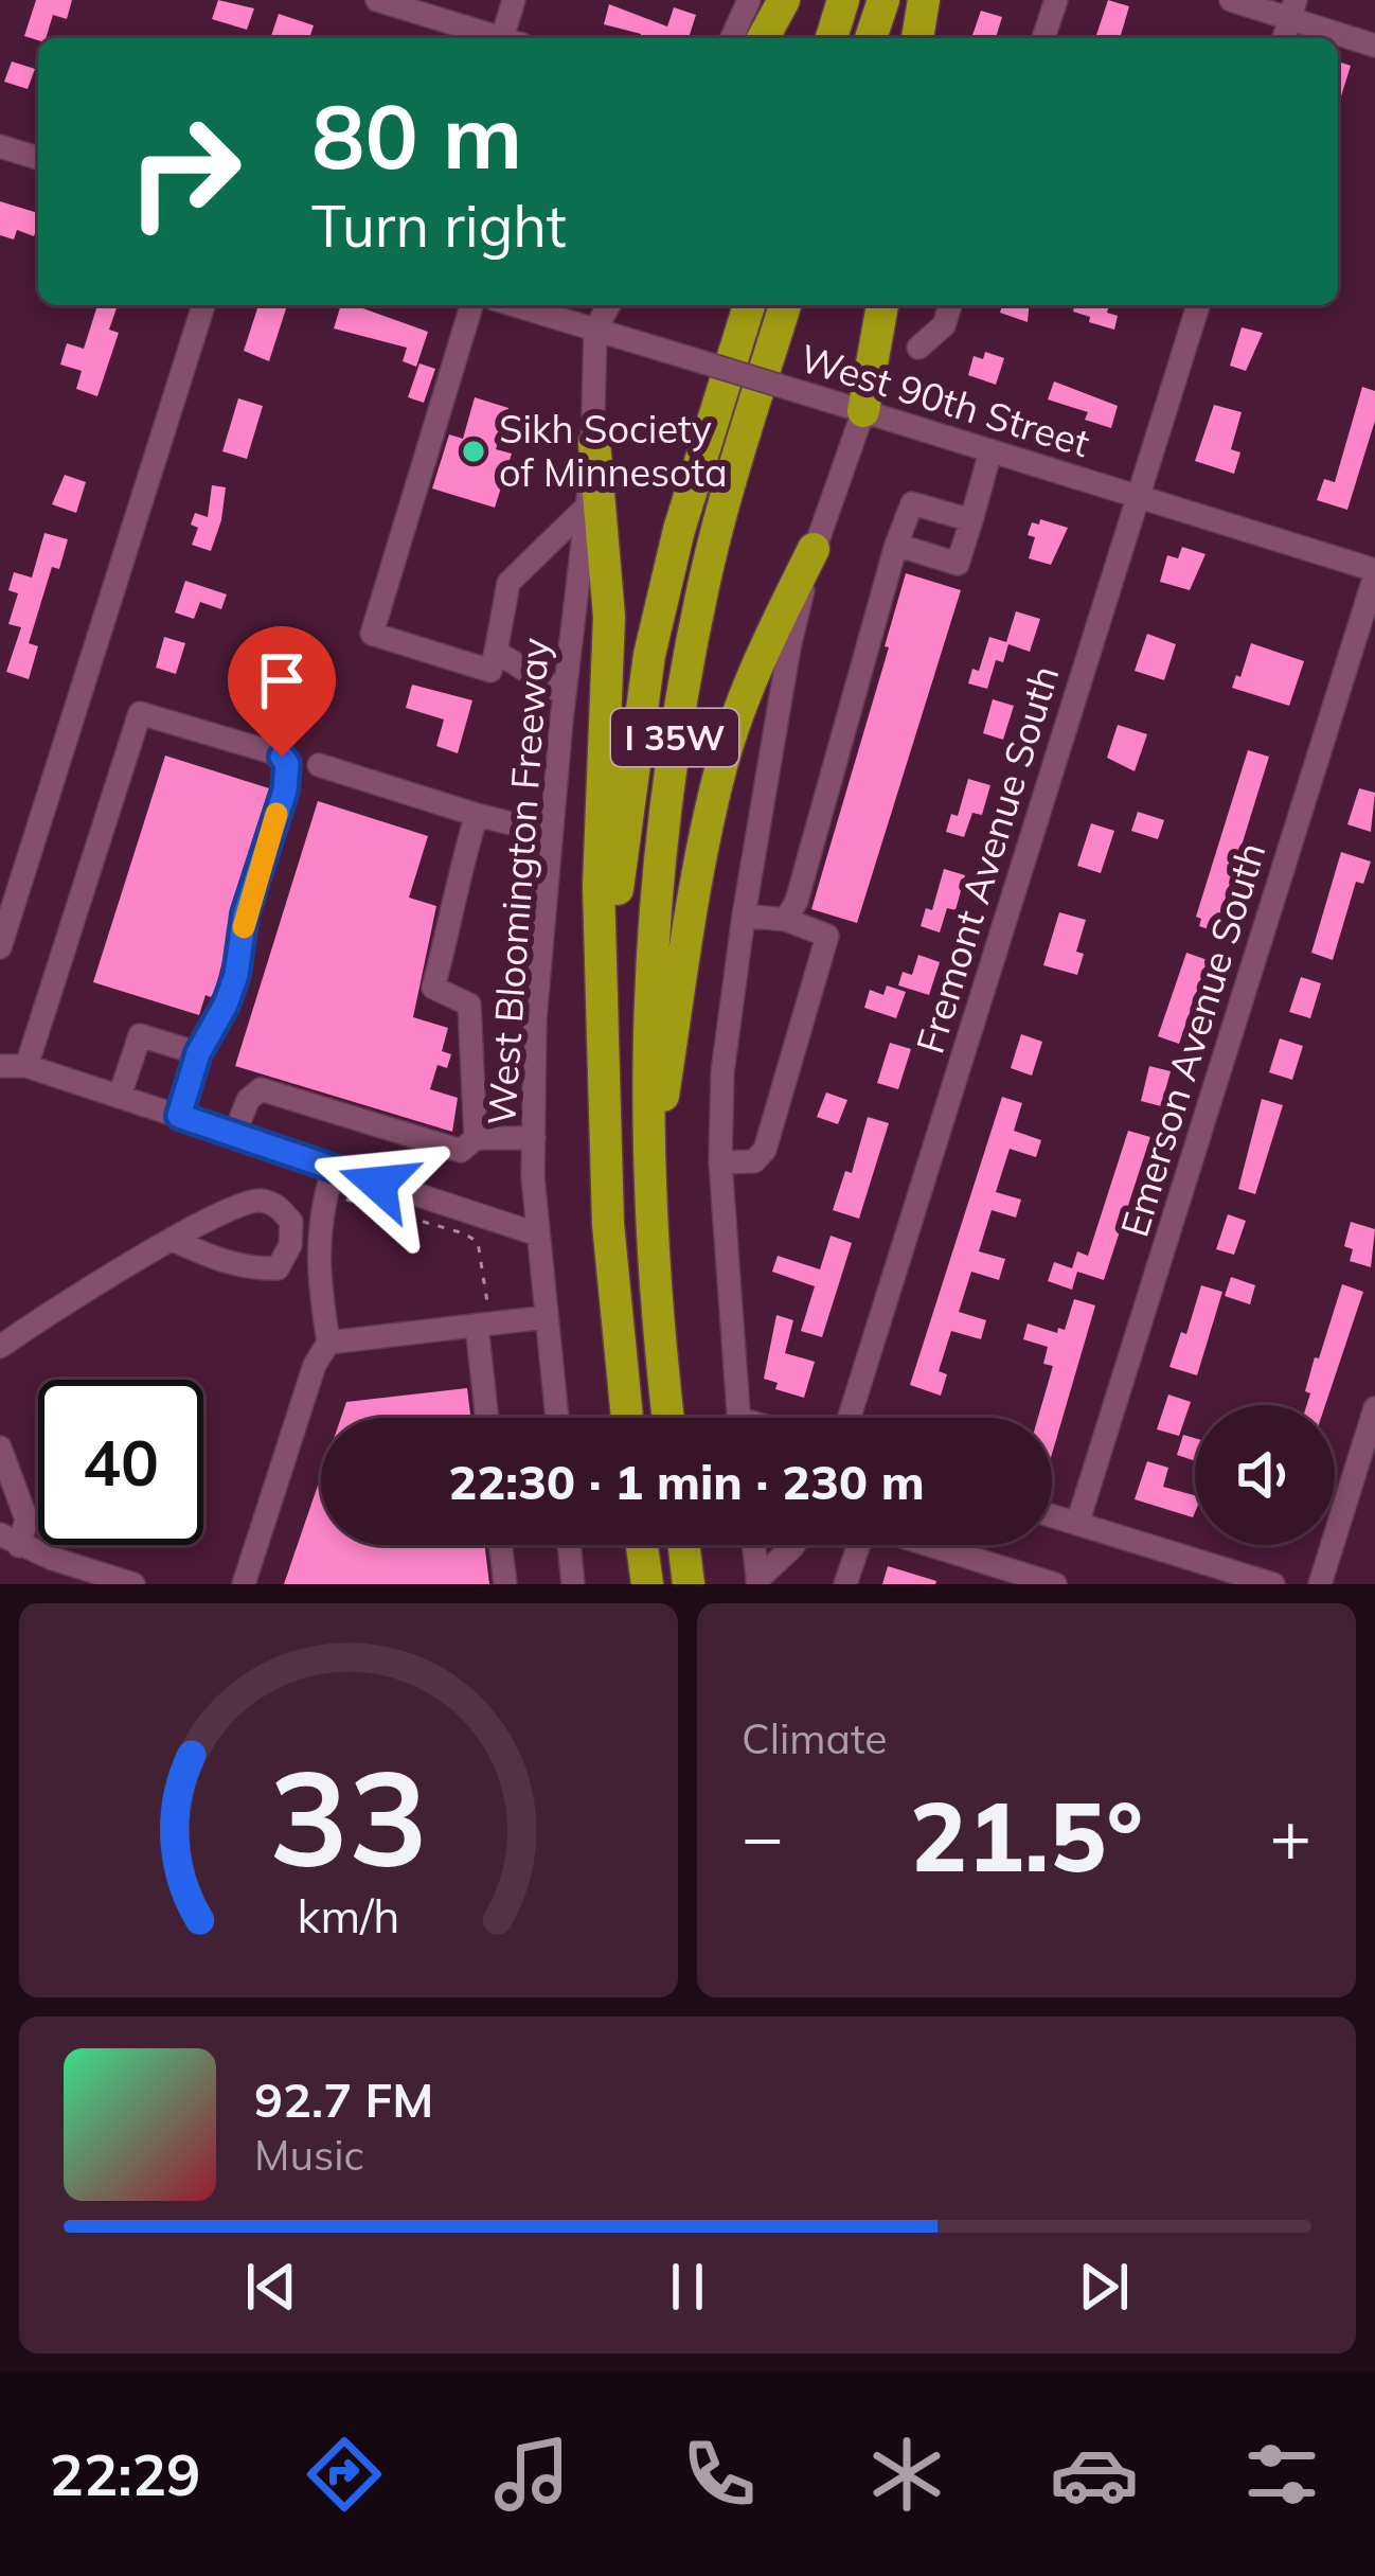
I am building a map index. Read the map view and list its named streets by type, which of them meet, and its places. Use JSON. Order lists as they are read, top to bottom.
{
  "streets": {
    "highway": ["I 35W"],
    "street": [
      "West 90th Street",
      "Fremont Avenue South",
      "West Bloomington Freeway",
      "Emerson Avenue South"
    ]
  },
  "crossings": [
    ["West 90th Street", "Fremont Avenue South"],
    ["West 90th Street", "West Bloomington Freeway"],
    ["West 90th Street", "Emerson Avenue South"]
  ],
  "places": ["Sikh Society of Minnesota"],
  "page": {
    "turn": ["80 m", "Turn right"],
    "limit": "40",
    "trip": "22:30 · 1 min · 230 m",
    "tile": "Climate",
    "heat": ["−", "21.5°", "+"],
    "song": ["92.7 FM", "Music"],
    "tabs": "22:29",
    "gauge": ["33", "km/h"]
  }
}
